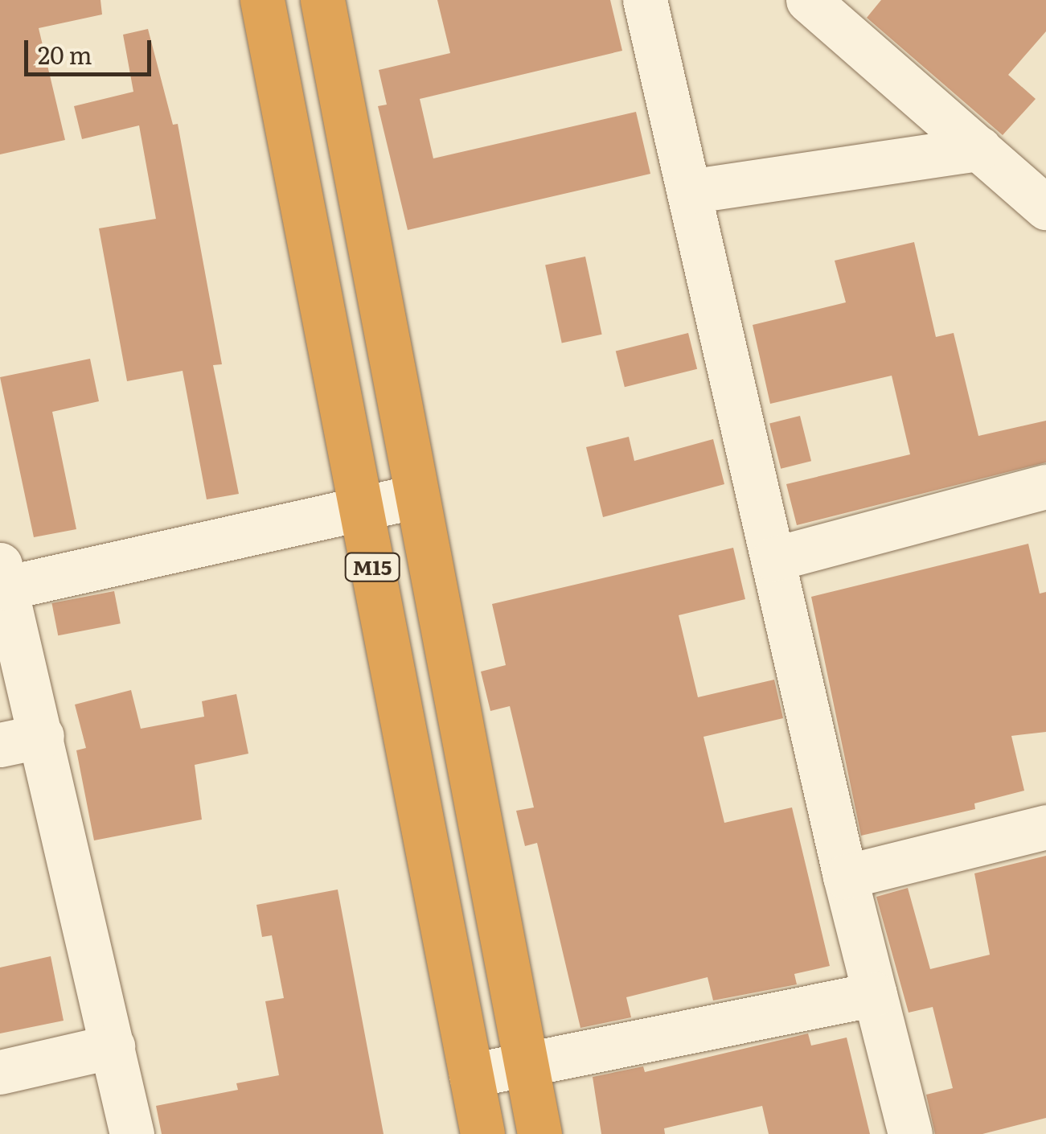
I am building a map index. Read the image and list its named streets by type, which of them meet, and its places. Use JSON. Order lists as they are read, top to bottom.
{
  "streets": {
    "highway": ["M15"]
  },
  "scale_bar": "20 m"
}
